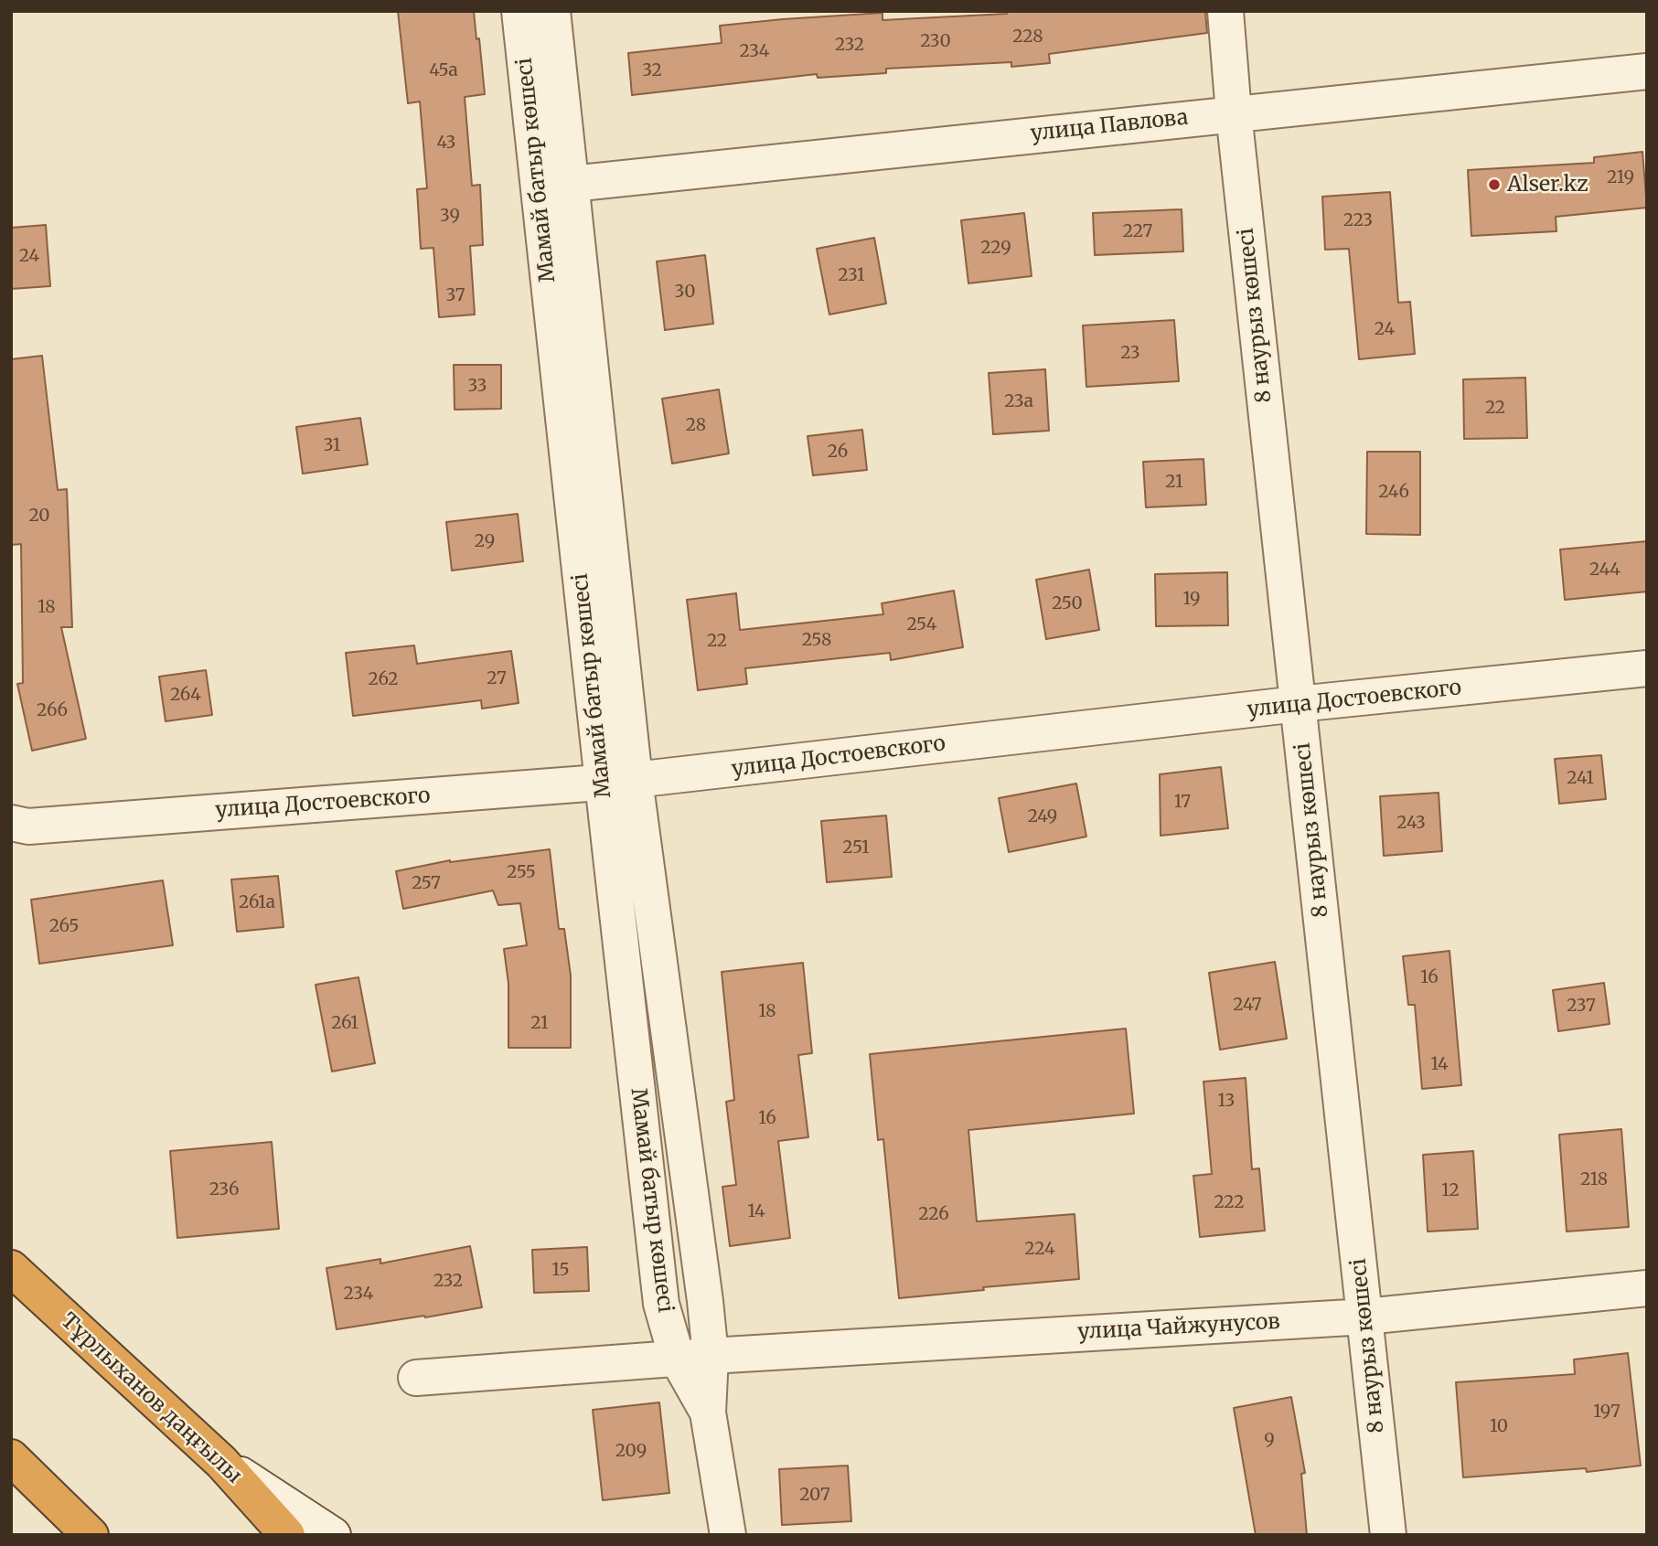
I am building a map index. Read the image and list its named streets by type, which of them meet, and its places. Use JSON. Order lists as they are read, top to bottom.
{
  "streets": {
    "highway": ["Тұрлыханов даңғылы"],
    "street": [
      "улица Павлова",
      "Мамай батыр көшесі",
      "8 наурыз көшесі",
      "улица Достоевского",
      "улица Чайжунусов"
    ]
  },
  "crossings": [
    ["улица Павлова", "Мамай батыр көшесі"],
    ["улица Павлова", "8 наурыз көшесі"],
    ["Мамай батыр көшесі", "улица Достоевского"],
    ["Мамай батыр көшесі", "улица Чайжунусов"],
    ["8 наурыз көшесі", "улица Достоевского"],
    ["8 наурыз көшесі", "улица Чайжунусов"]
  ],
  "places": ["Alser.kz"],
  "house_numbers": [
    "228",
    "230",
    "232",
    "234",
    "45а",
    "32",
    "43",
    "219",
    "39",
    "223",
    "227",
    "229",
    "24",
    "231",
    "30",
    "37",
    "24",
    "23",
    "33",
    "23а",
    "22",
    "28",
    "31",
    "26",
    "21",
    "246",
    "20",
    "29",
    "244",
    "19",
    "250",
    "18",
    "254",
    "258",
    "22",
    "27",
    "262",
    "264",
    "266",
    "241",
    "17",
    "249",
    "243",
    "251",
    "255",
    "257",
    "261а",
    "265",
    "16",
    "247",
    "237",
    "18",
    "261",
    "21",
    "14",
    "13",
    "16",
    "218",
    "236",
    "12",
    "222",
    "14",
    "226",
    "224",
    "15",
    "232",
    "234",
    "197",
    "10",
    "9",
    "209",
    "207"
  ]
}
